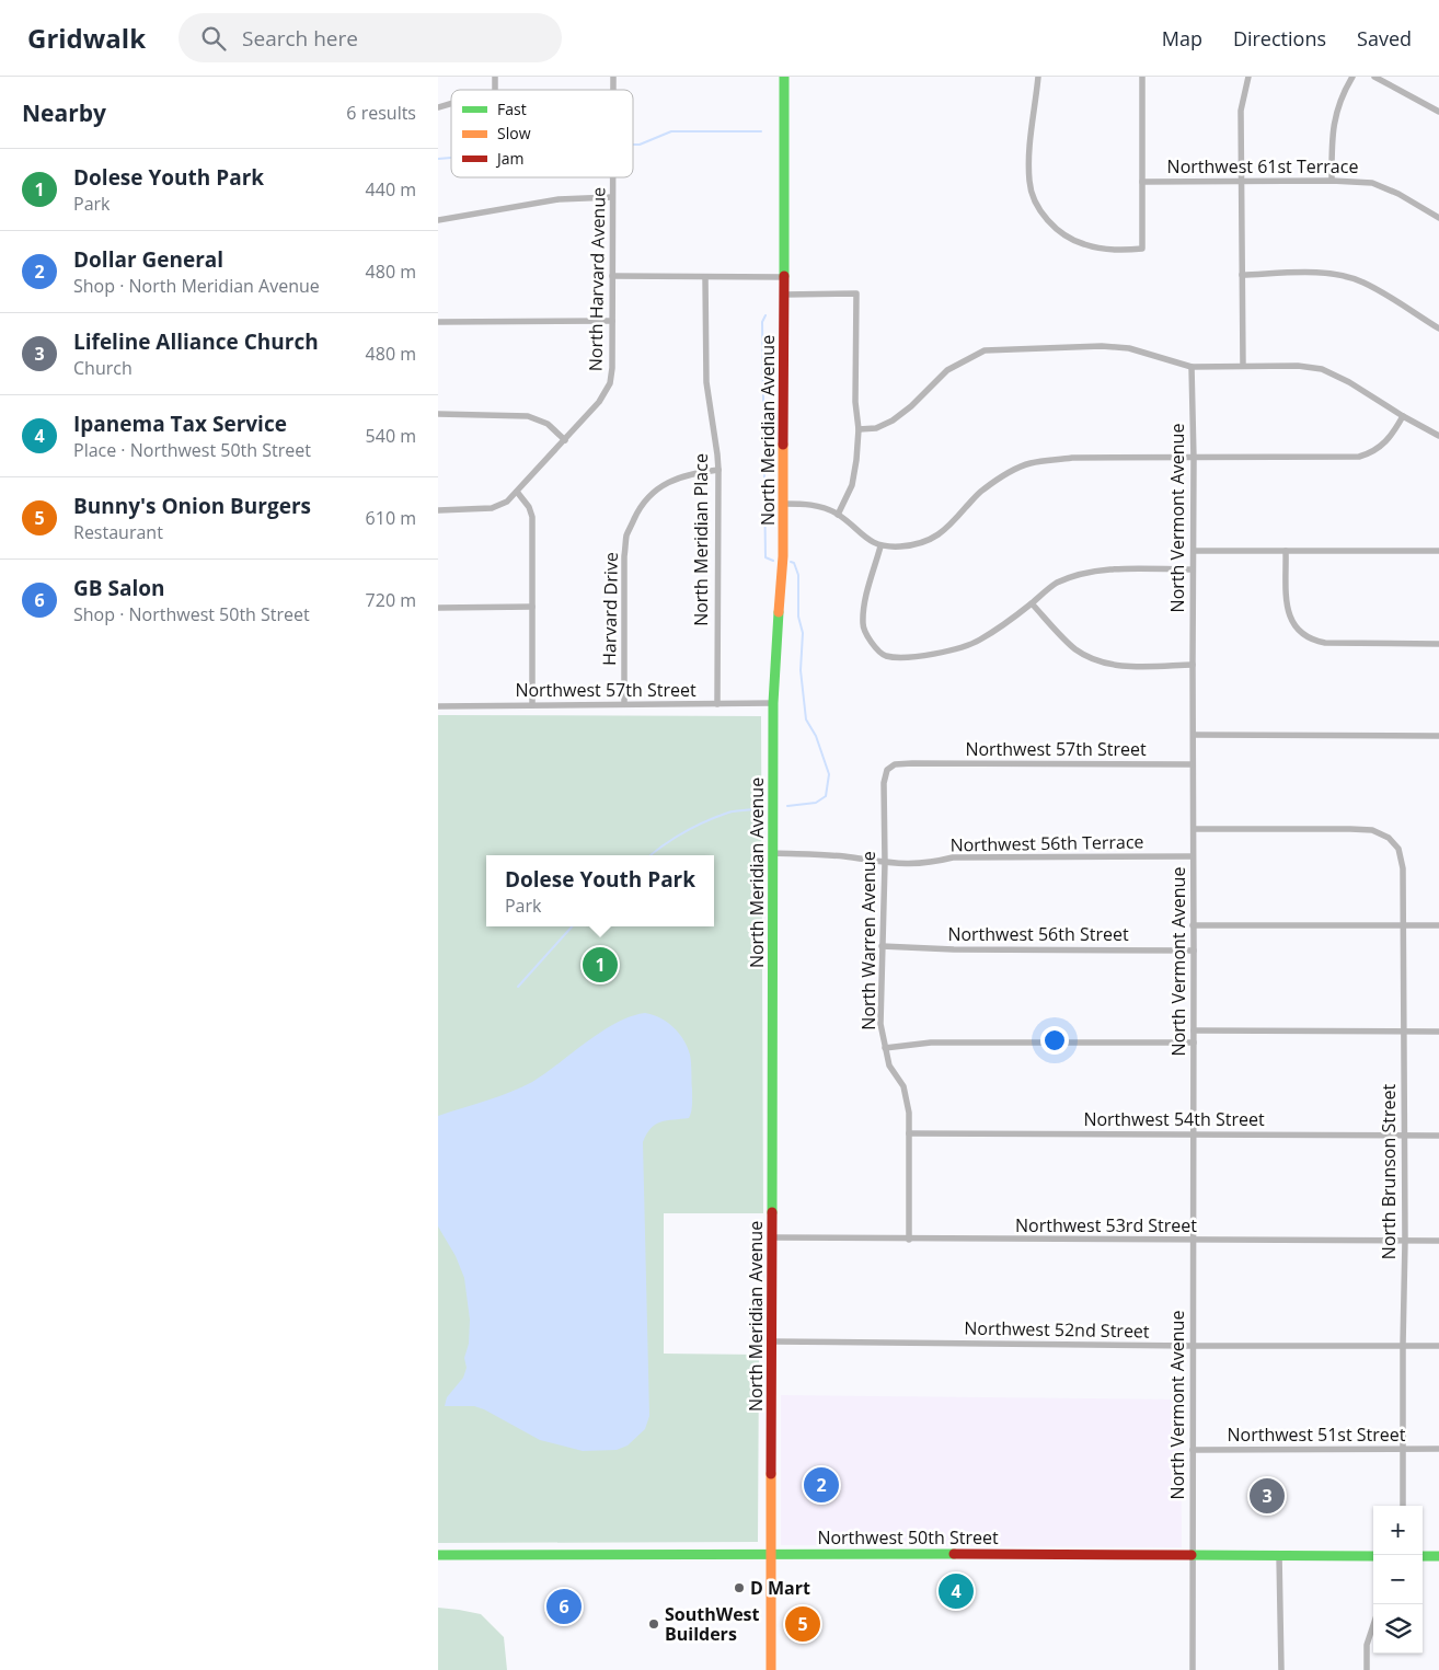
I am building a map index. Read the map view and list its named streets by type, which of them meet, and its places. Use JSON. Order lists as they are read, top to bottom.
{
  "streets": {
    "main road": ["North Meridian Avenue", "Northwest 50th Street"],
    "street": [
      "Northwest 61st Terrace",
      "North Harvard Avenue",
      "North Vermont Avenue",
      "North Meridian Place",
      "Harvard Drive",
      "Northwest 57th Street",
      "Northwest 56th Terrace",
      "Northwest 56th Street",
      "North Warren Avenue",
      "Northwest 54th Street",
      "North Brunson Street",
      "Northwest 53rd Street",
      "Northwest 52nd Street",
      "Northwest 51st Street"
    ]
  },
  "crossings": [
    ["North Meridian Avenue", "Northwest 57th Street"],
    ["North Meridian Avenue", "Northwest 56th Terrace"],
    ["North Meridian Avenue", "Northwest 53rd Street"],
    ["North Meridian Avenue", "Northwest 52nd Street"],
    ["North Meridian Avenue", "Northwest 50th Street"],
    ["North Vermont Avenue", "Northwest 57th Street"],
    ["North Vermont Avenue", "Northwest 56th Terrace"],
    ["North Vermont Avenue", "Northwest 56th Street"],
    ["North Vermont Avenue", "Northwest 54th Street"],
    ["North Vermont Avenue", "North Brunson Street"],
    ["North Vermont Avenue", "Northwest 53rd Street"],
    ["North Vermont Avenue", "Northwest 52nd Street"],
    ["North Vermont Avenue", "Northwest 51st Street"],
    ["North Vermont Avenue", "Northwest 50th Street"],
    ["North Meridian Place", "Harvard Drive"],
    ["North Meridian Place", "Northwest 57th Street"],
    ["Harvard Drive", "Northwest 57th Street"],
    ["Northwest 57th Street", "North Warren Avenue"],
    ["Northwest 56th Terrace", "North Warren Avenue"],
    ["Northwest 56th Street", "North Warren Avenue"],
    ["North Warren Avenue", "Northwest 54th Street"],
    ["North Warren Avenue", "Northwest 53rd Street"],
    ["Northwest 54th Street", "North Brunson Street"],
    ["North Brunson Street", "Northwest 53rd Street"],
    ["North Brunson Street", "Northwest 52nd Street"],
    ["North Brunson Street", "Northwest 51st Street"]
  ],
  "places": ["D Mart", "SouthWest Builders"],
  "legend": ["Fast", "Slow", "Jam"],
  "page": {
    "header": "Gridwalk",
    "search": "Search here",
    "nav": ["Map", "Directions", "Saved"],
    "heading": ["Nearby", "6 results"],
    "list": [
      {
        "mark": "1",
        "name": "Dolese Youth Park",
        "note": "Park",
        "value": "440 m"
      },
      {
        "mark": "2",
        "name": "Dollar General",
        "note": "Shop · North Meridian Avenue",
        "value": "480 m"
      },
      {
        "mark": "3",
        "name": "Lifeline Alliance Church",
        "note": "Church",
        "value": "480 m"
      },
      {
        "mark": "4",
        "name": "Ipanema Tax Service",
        "note": "Place · Northwest 50th Street",
        "value": "540 m"
      },
      {
        "mark": "5",
        "name": "Bunny's Onion Burgers",
        "note": "Restaurant",
        "value": "610 m"
      },
      {
        "mark": "6",
        "name": "GB Salon",
        "note": "Shop · Northwest 50th Street",
        "value": "720 m"
      }
    ],
    "popup": ["Dolese Youth Park", "Park"],
    "pins": [
      "1",
      "2",
      "3",
      "4",
      "6",
      "5"
    ],
    "map_buttons": ["+", "−"]
  }
}
